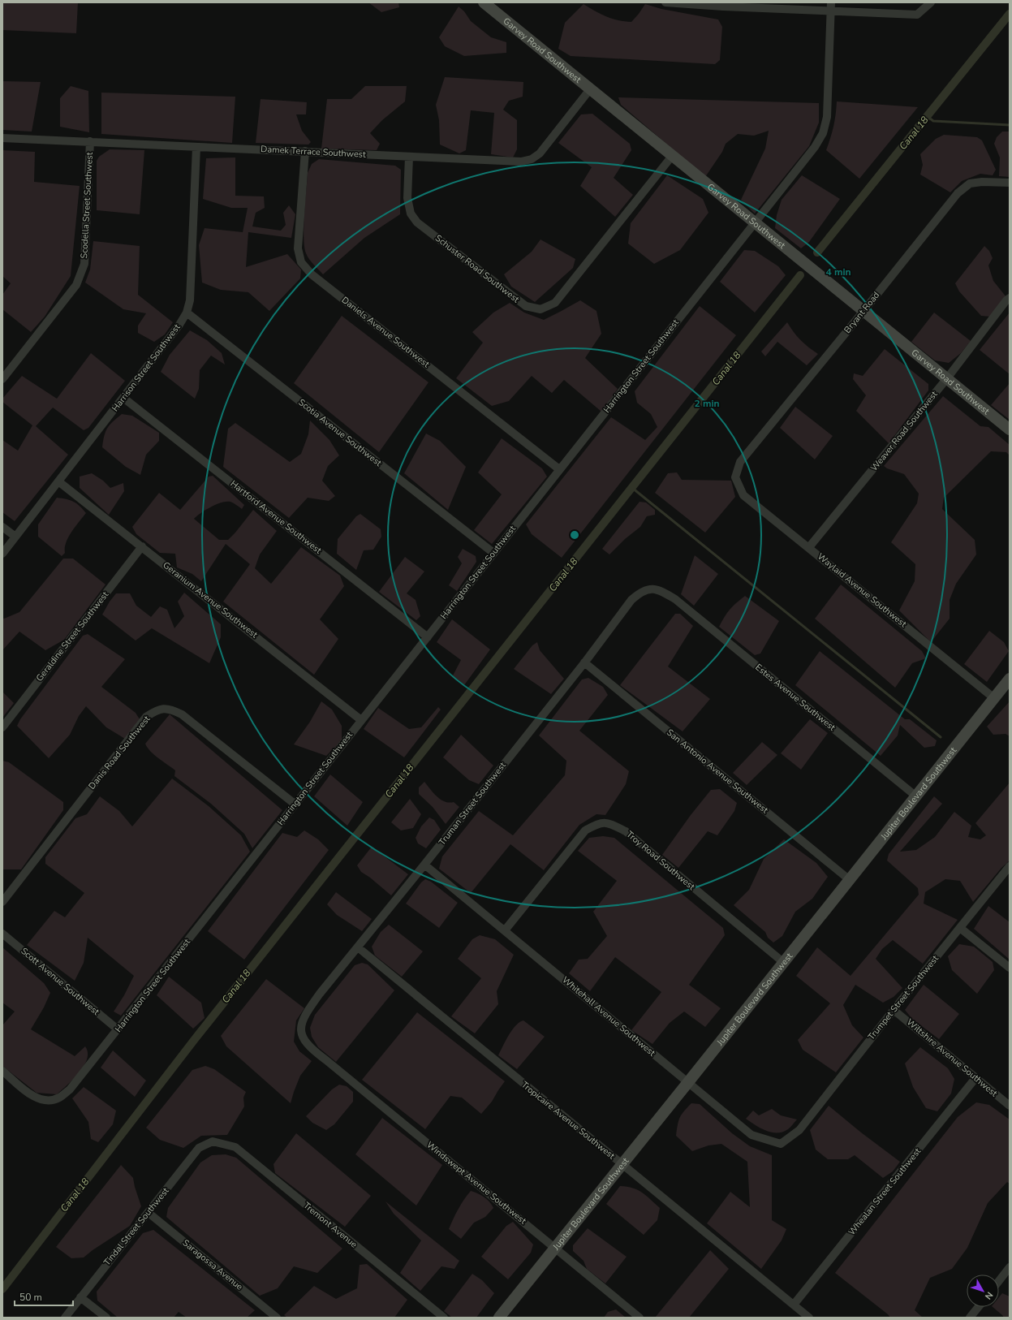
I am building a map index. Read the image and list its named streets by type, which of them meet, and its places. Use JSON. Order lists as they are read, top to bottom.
{
  "streets": {
    "street": [
      "Garvey Road Southwest",
      "Damek Terrace Southwest",
      "Scodella Street Southwest",
      "Schuster Road Southwest",
      "Bryant Road",
      "Daniels Avenue Southwest",
      "Harrington Street Southwest",
      "Harrison Street Southwest",
      "Weaver Road Southwest",
      "Scotia Avenue Southwest",
      "Hartford Avenue Southwest",
      "Waylaid Avenue Southwest",
      "Geranium Avenue Southwest",
      "Geraldine Street Southwest",
      "Estes Avenue Southwest",
      "Danis Road Southwest",
      "San Antonio Avenue Southwest",
      "Jupiter Boulevard Southwest",
      "Truman Street Southwest",
      "Troy Road Southwest",
      "Scott Avenue Southwest",
      "Trumpet Street Southwest",
      "Whitehall Avenue Southwest",
      "Wiltshire Avenue Southwest",
      "Tropicaire Avenue Southwest",
      "Windswept Avenue Southwest",
      "Whealan Street Southwest",
      "Tremont Avenue",
      "Tindal Street Southwest",
      "Saragossa Avenue"
    ]
  },
  "crossings": [
    ["Garvey Road Southwest", "Damek Terrace Southwest"],
    ["Garvey Road Southwest", "Schuster Road Southwest"],
    ["Garvey Road Southwest", "Bryant Road"],
    ["Garvey Road Southwest", "Harrington Street Southwest"],
    ["Garvey Road Southwest", "Weaver Road Southwest"],
    ["Damek Terrace Southwest", "Scodella Street Southwest"],
    ["Damek Terrace Southwest", "Schuster Road Southwest"],
    ["Damek Terrace Southwest", "Daniels Avenue Southwest"],
    ["Damek Terrace Southwest", "Harrison Street Southwest"],
    ["Bryant Road", "Waylaid Avenue Southwest"],
    ["Daniels Avenue Southwest", "Harrington Street Southwest"],
    ["Harrington Street Southwest", "Scotia Avenue Southwest"],
    ["Harrington Street Southwest", "Hartford Avenue Southwest"],
    ["Harrington Street Southwest", "Geranium Avenue Southwest"],
    ["Harrington Street Southwest", "Danis Road Southwest"],
    ["Harrington Street Southwest", "Scott Avenue Southwest"],
    ["Harrison Street Southwest", "Scotia Avenue Southwest"],
    ["Harrison Street Southwest", "Hartford Avenue Southwest"],
    ["Harrison Street Southwest", "Geranium Avenue Southwest"],
    ["Weaver Road Southwest", "Waylaid Avenue Southwest"],
    ["Waylaid Avenue Southwest", "Jupiter Boulevard Southwest"],
    ["Geranium Avenue Southwest", "Geraldine Street Southwest"],
    ["Estes Avenue Southwest", "Jupiter Boulevard Southwest"],
    ["Estes Avenue Southwest", "Truman Street Southwest"],
    ["San Antonio Avenue Southwest", "Jupiter Boulevard Southwest"],
    ["San Antonio Avenue Southwest", "Truman Street Southwest"],
    ["Jupiter Boulevard Southwest", "Troy Road Southwest"],
    ["Jupiter Boulevard Southwest", "Whitehall Avenue Southwest"],
    ["Jupiter Boulevard Southwest", "Tropicaire Avenue Southwest"],
    ["Jupiter Boulevard Southwest", "Windswept Avenue Southwest"],
    ["Truman Street Southwest", "Whitehall Avenue Southwest"],
    ["Truman Street Southwest", "Tropicaire Avenue Southwest"],
    ["Truman Street Southwest", "Windswept Avenue Southwest"],
    ["Troy Road Southwest", "Whitehall Avenue Southwest"],
    ["Trumpet Street Southwest", "Whitehall Avenue Southwest"],
    ["Trumpet Street Southwest", "Wiltshire Avenue Southwest"],
    ["Wiltshire Avenue Southwest", "Whealan Street Southwest"],
    ["Tropicaire Avenue Southwest", "Whealan Street Southwest"],
    ["Tremont Avenue", "Tindal Street Southwest"],
    ["Tindal Street Southwest", "Saragossa Avenue"]
  ],
  "water": ["Canal 18"],
  "scale_bar": "50 m",
  "north": "bottom right",
  "rings": ["4 min", "2 min"]
}
